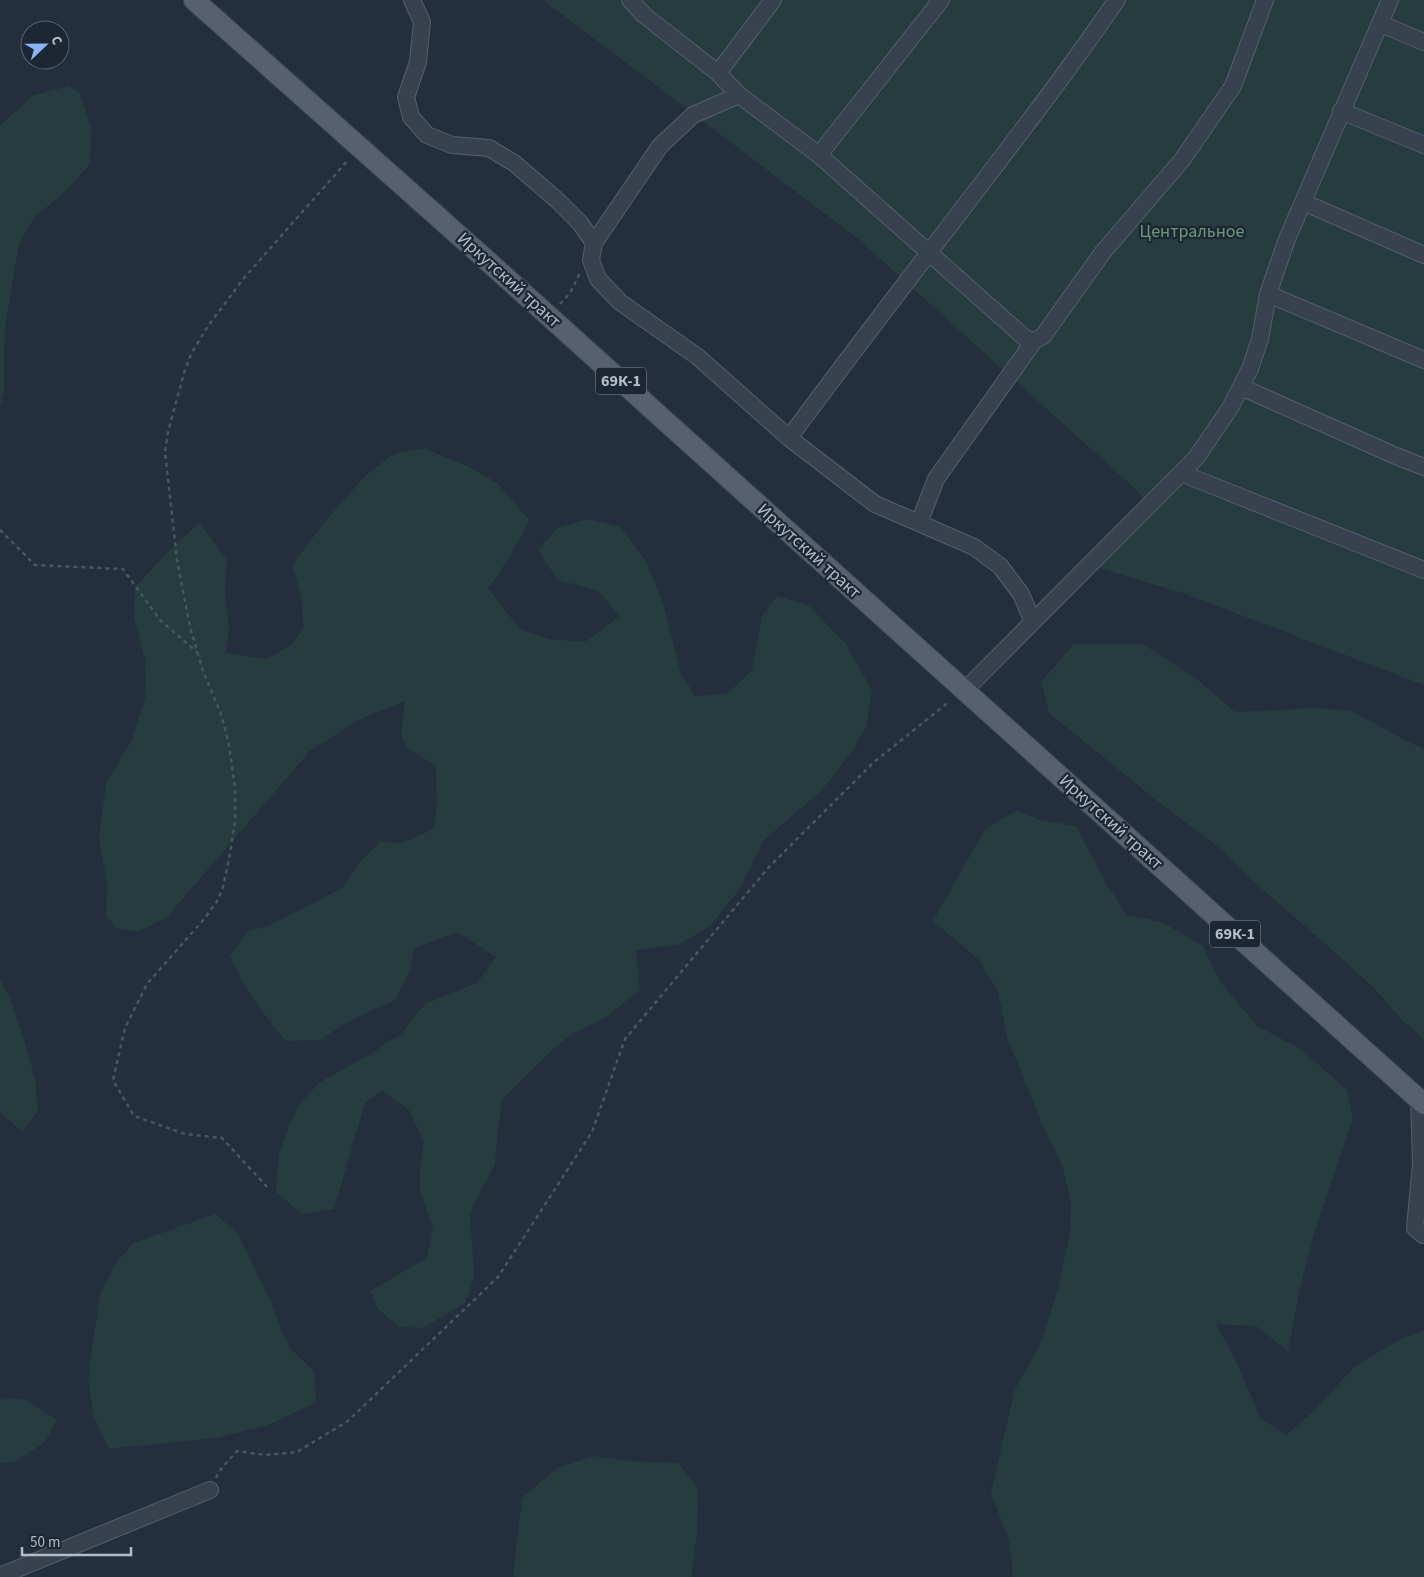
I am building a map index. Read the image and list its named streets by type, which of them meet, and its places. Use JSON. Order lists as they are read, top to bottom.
{
  "streets": {
    "main road": ["Иркутский тракт", "69К-1"]
  },
  "parks": ["Центральное"],
  "scale_bar": "50 m",
  "north": "right"
}
